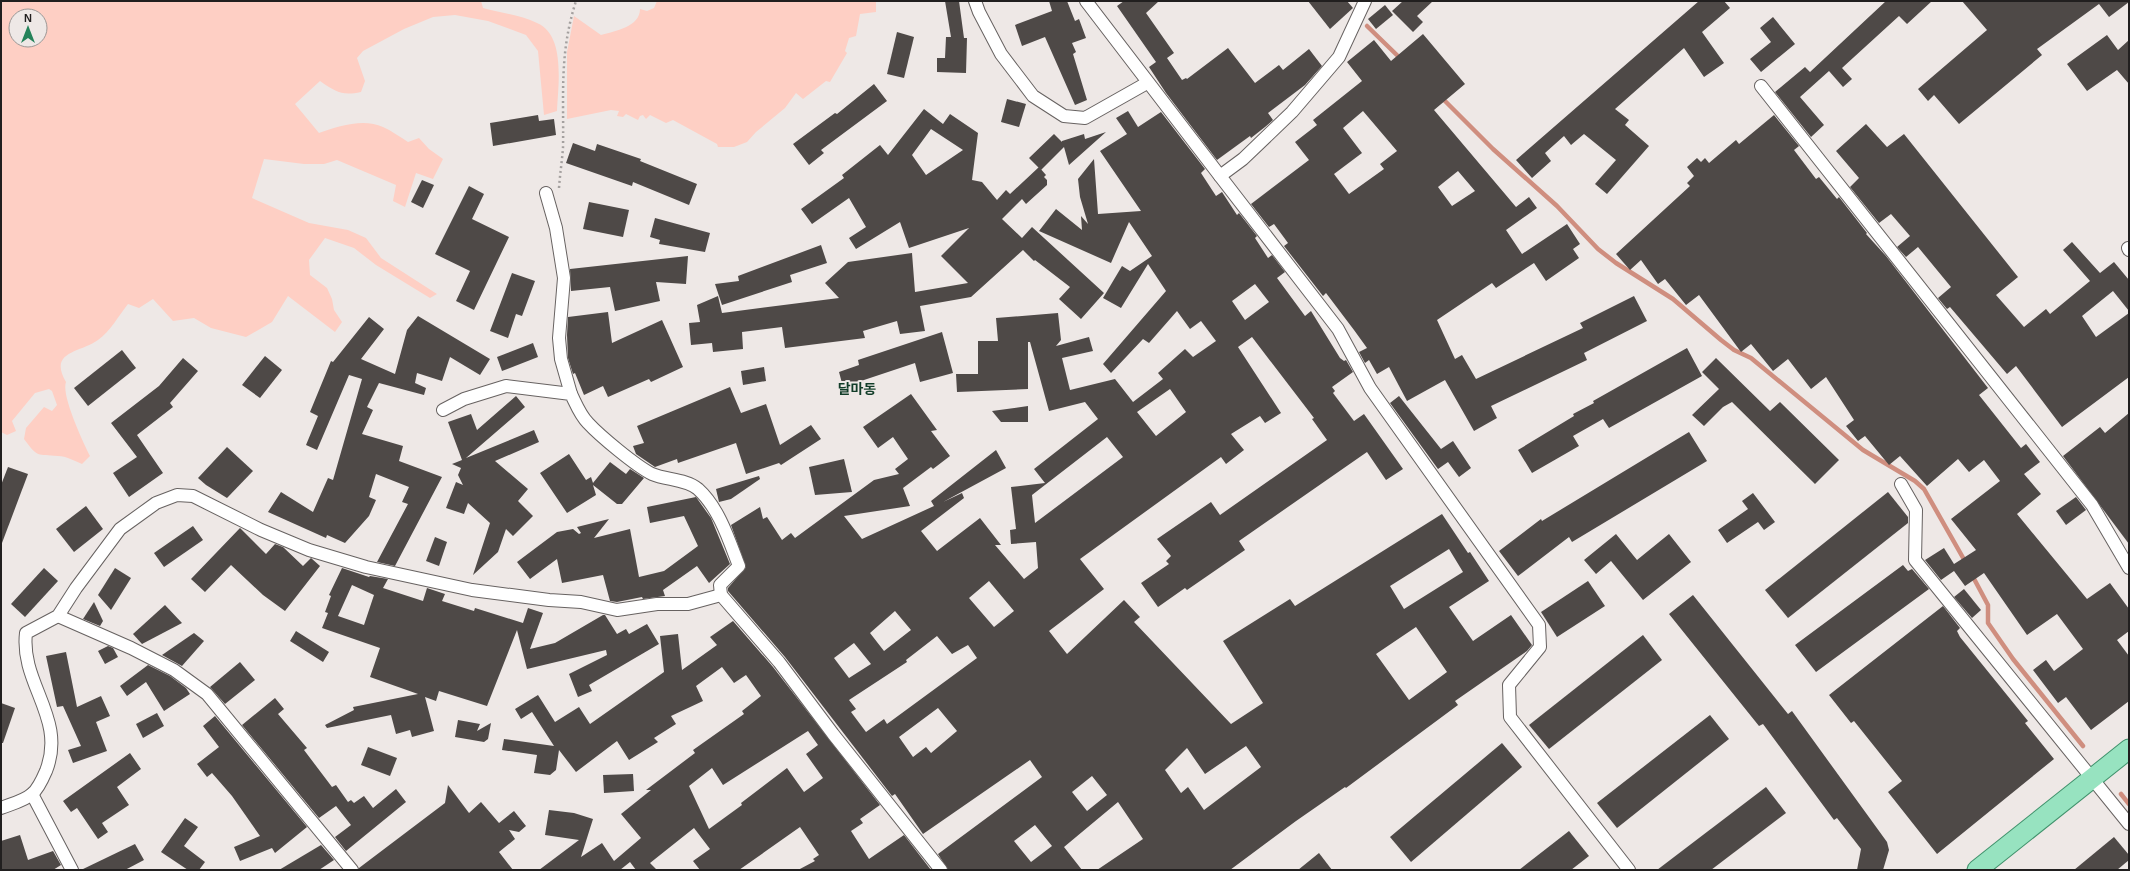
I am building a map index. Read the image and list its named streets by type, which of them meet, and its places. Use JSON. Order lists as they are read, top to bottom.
{
  "districts": ["달마동"],
  "north": "top"
}
